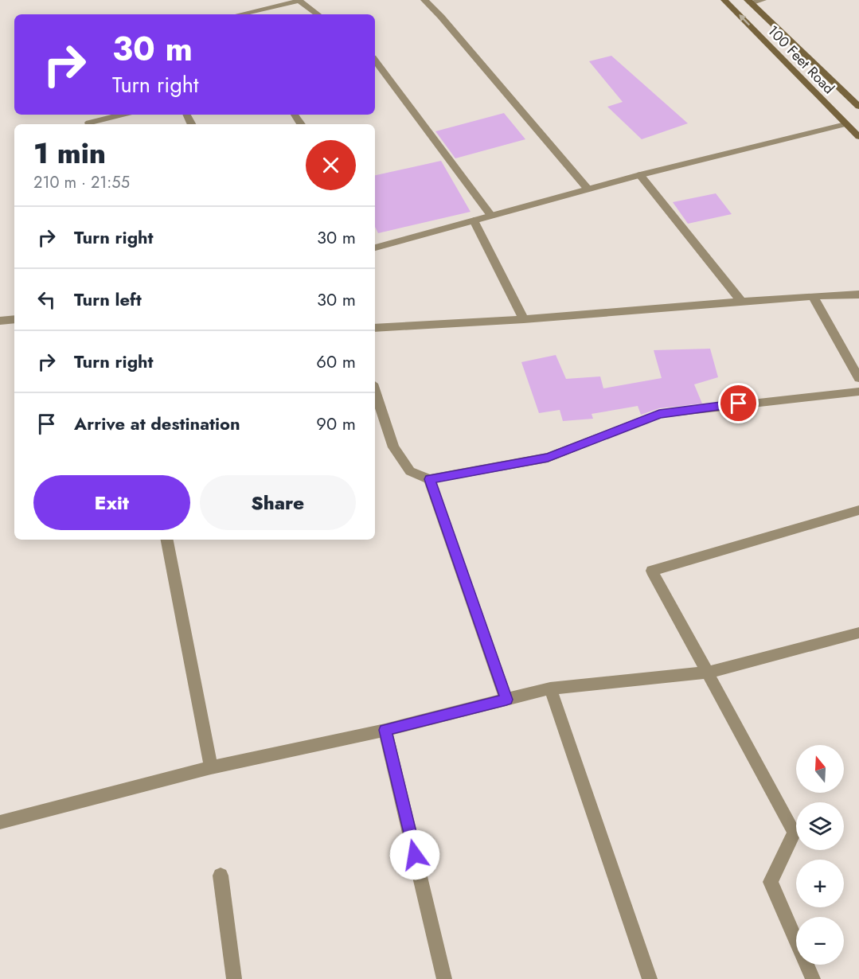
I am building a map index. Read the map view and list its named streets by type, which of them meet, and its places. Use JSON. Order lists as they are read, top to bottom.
{
  "streets": {
    "main road": ["100 Feet Road"]
  },
  "north": "top",
  "page": {
    "turn": ["30 m", "Turn right"],
    "heading": ["1 min", "210 m · 21:55"],
    "list": [
      {
        "name": "Turn right",
        "value": "30 m"
      },
      {
        "name": "Turn left",
        "value": "30 m"
      },
      {
        "name": "Turn right",
        "value": "60 m"
      },
      {
        "name": "Arrive at destination",
        "value": "90 m"
      }
    ],
    "buttons": ["Exit", "Share"],
    "map_buttons": ["+", "−"]
  }
}
